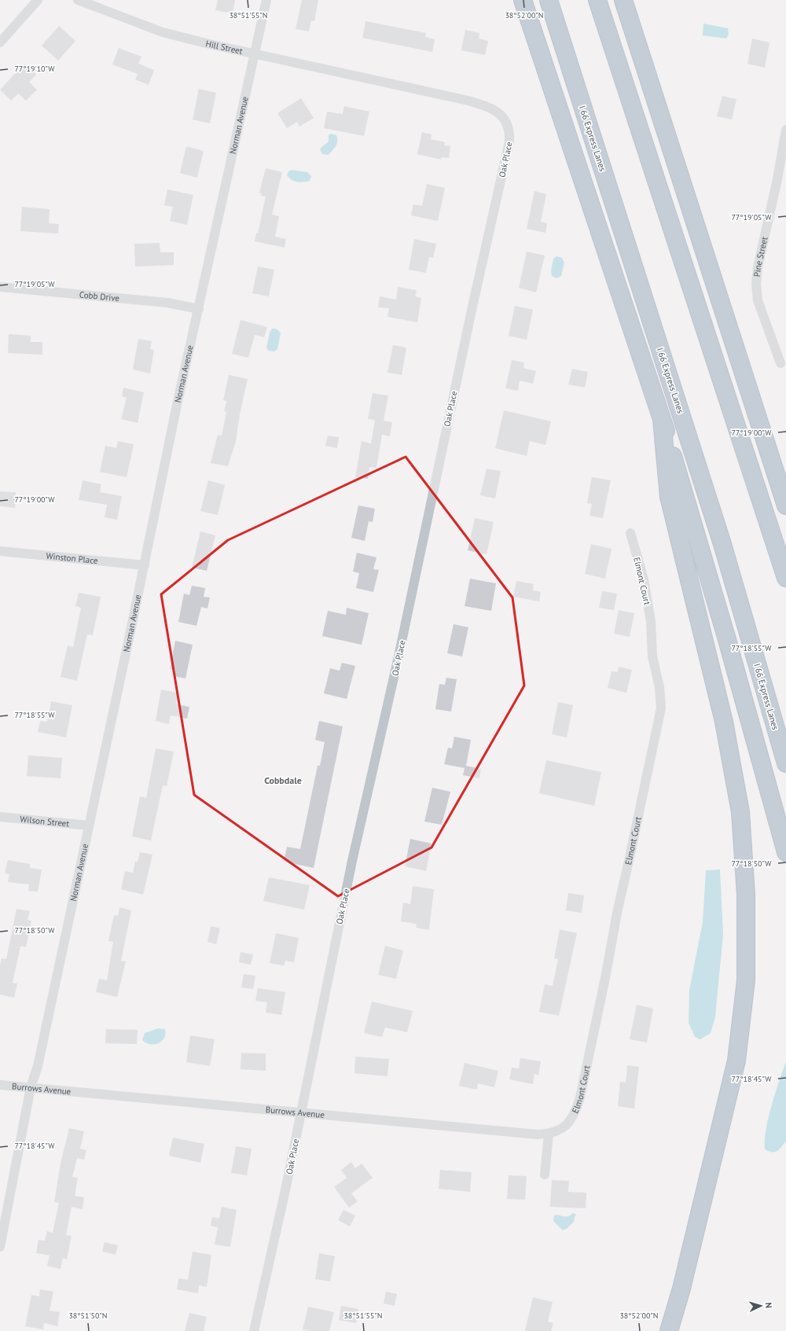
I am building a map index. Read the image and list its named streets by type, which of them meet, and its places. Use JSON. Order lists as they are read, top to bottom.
{
  "streets": {
    "highway": ["I 66 Express Lanes"],
    "street": [
      "Hill Street",
      "Norman Avenue",
      "Oak Place",
      "Pine Street",
      "Cobb Drive",
      "Winston Place",
      "Elmont Court",
      "Wilson Street",
      "Burrows Avenue"
    ]
  },
  "crossings": [
    ["Hill Street", "Norman Avenue"],
    ["Hill Street", "Oak Place"],
    ["Norman Avenue", "Cobb Drive"],
    ["Norman Avenue", "Winston Place"],
    ["Norman Avenue", "Wilson Street"],
    ["Norman Avenue", "Burrows Avenue"],
    ["Oak Place", "Burrows Avenue"],
    ["Elmont Court", "Burrows Avenue"]
  ],
  "districts": ["Cobbdale"],
  "north": "right",
  "coordinates": [
    "38°51'55\"N",
    "38°52'00\"N",
    "77°19'10\"W",
    "77°19'05\"W",
    "77°19'00\"W",
    "77°18'55\"W",
    "77°18'50\"W",
    "77°18'45\"W",
    "38°51'50\"N"
  ]
}
